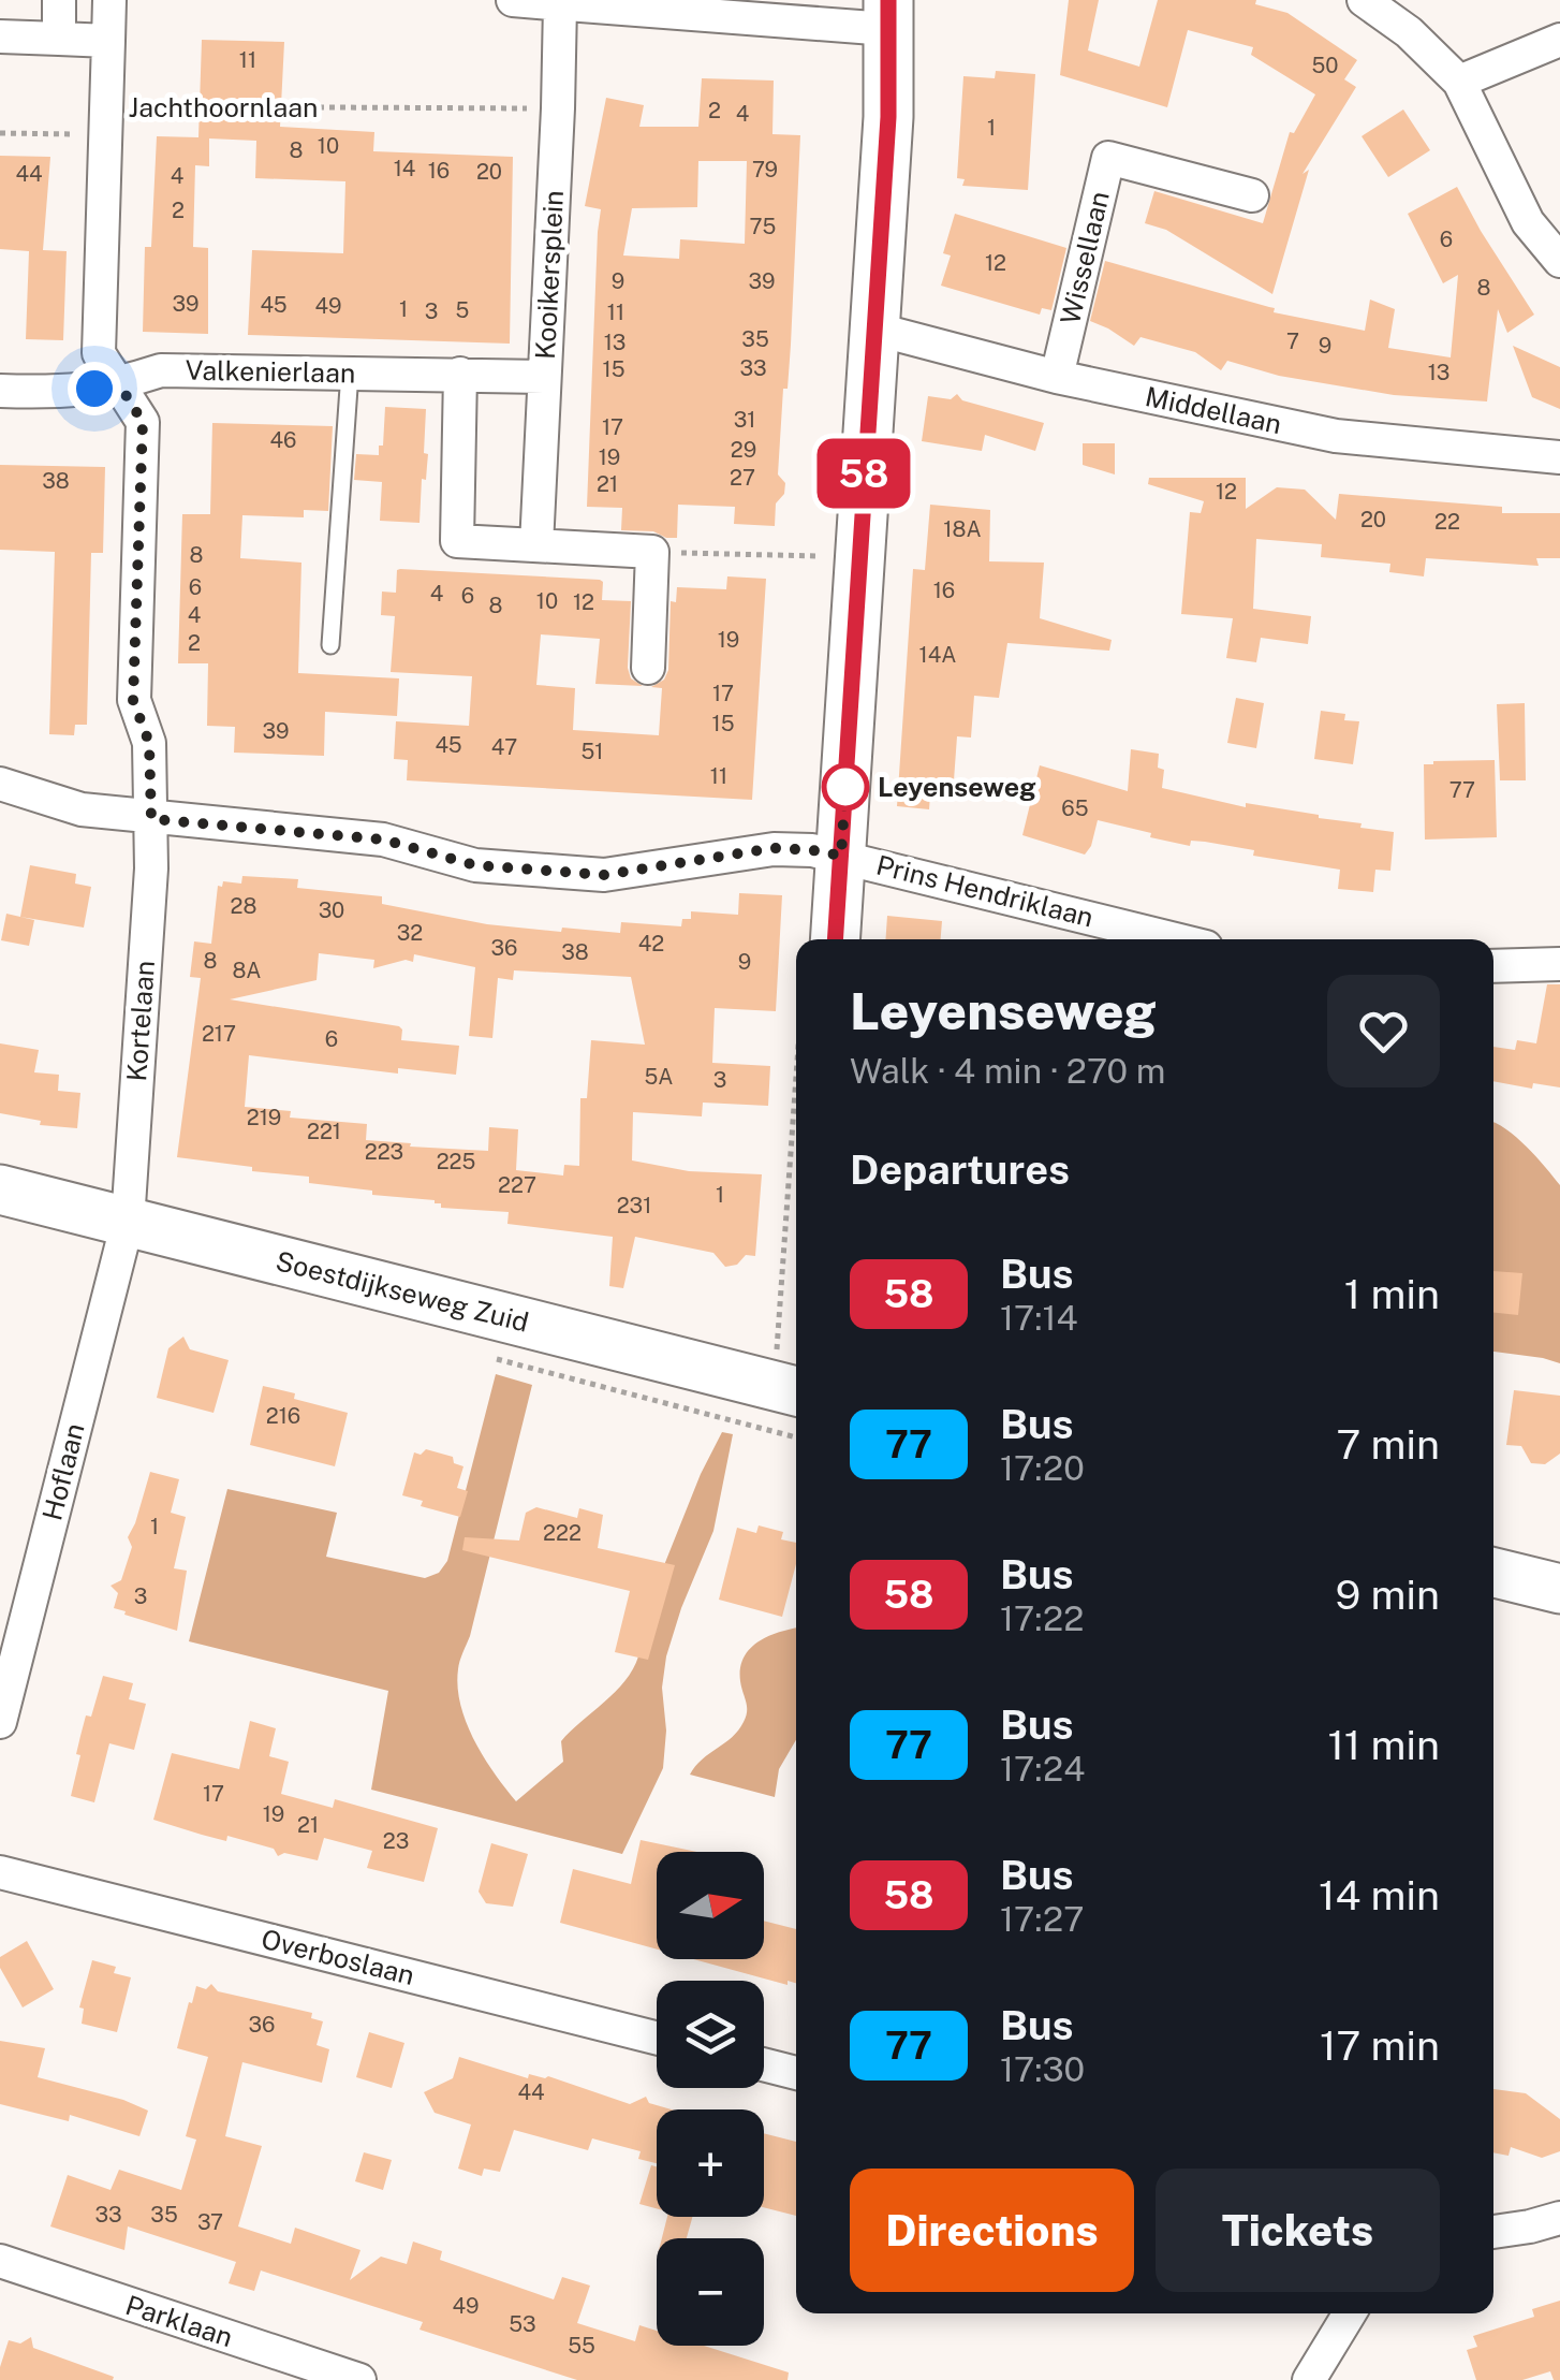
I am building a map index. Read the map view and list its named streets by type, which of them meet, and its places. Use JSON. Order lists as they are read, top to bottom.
{
  "streets": {
    "street": [
      "Jachthoornlaan",
      "Wissellaan",
      "Kooikersplein",
      "Valkenierlaan",
      "Middellaan",
      "Prins Hendriklaan",
      "Kortelaan",
      "Soestdijkseweg Zuid",
      "Hoflaan",
      "Overboslaan",
      "Parklaan"
    ]
  },
  "crossings": [
    ["Jachthoornlaan", "Kooikersplein"],
    ["Jachthoornlaan", "Valkenierlaan"],
    ["Jachthoornlaan", "Prins Hendriklaan"],
    ["Jachthoornlaan", "Kortelaan"],
    ["Wissellaan", "Middellaan"],
    ["Kooikersplein", "Valkenierlaan"],
    ["Prins Hendriklaan", "Kortelaan"],
    ["Kortelaan", "Soestdijkseweg Zuid"],
    ["Kortelaan", "Hoflaan"],
    ["Soestdijkseweg Zuid", "Hoflaan"]
  ],
  "places": ["Leyenseweg"],
  "lines": ["bus line 58"],
  "house_numbers": [
    "11",
    "50",
    "2",
    "4",
    "1",
    "10",
    "8",
    "14",
    "79",
    "16",
    "20",
    "44",
    "4",
    "2",
    "75",
    "6",
    "12",
    "9",
    "39",
    "8",
    "39",
    "45",
    "49",
    "1",
    "5",
    "3",
    "11",
    "35",
    "7",
    "13",
    "9",
    "33",
    "15",
    "13",
    "31",
    "17",
    "46",
    "29",
    "19",
    "27",
    "38",
    "21",
    "12",
    "20",
    "22",
    "18A",
    "8",
    "6",
    "16",
    "4",
    "6",
    "10",
    "12",
    "8",
    "4",
    "19",
    "2",
    "14A",
    "17",
    "15",
    "39",
    "45",
    "47",
    "51",
    "11",
    "77",
    "65",
    "28",
    "30",
    "32",
    "42",
    "36",
    "38",
    "8",
    "9",
    "8A",
    "217",
    "6",
    "5A",
    "3",
    "219",
    "221",
    "223",
    "225",
    "227",
    "1",
    "231",
    "216",
    "1",
    "222",
    "3",
    "17",
    "19",
    "21",
    "23",
    "36",
    "44",
    "33",
    "35",
    "37",
    "49",
    "53",
    "55"
  ],
  "north": "right",
  "page": {
    "on_map": "58",
    "heading": [
      ["Leyenseweg", "Walk · 4 min · 270 m"],
      "Departures"
    ],
    "list": [
      {
        "mark": "58",
        "name": "Bus",
        "note": "17:14",
        "value": "1 min"
      },
      {
        "mark": "77",
        "name": "Bus",
        "note": "17:20",
        "value": "7 min"
      },
      {
        "mark": "58",
        "name": "Bus",
        "note": "17:22",
        "value": "9 min"
      },
      {
        "mark": "77",
        "name": "Bus",
        "note": "17:24",
        "value": "11 min"
      },
      {
        "mark": "58",
        "name": "Bus",
        "note": "17:27",
        "value": "14 min"
      },
      {
        "mark": "77",
        "name": "Bus",
        "note": "17:30",
        "value": "17 min"
      }
    ],
    "map_buttons": ["+", "−"],
    "buttons": ["Directions", "Tickets"]
  }
}
